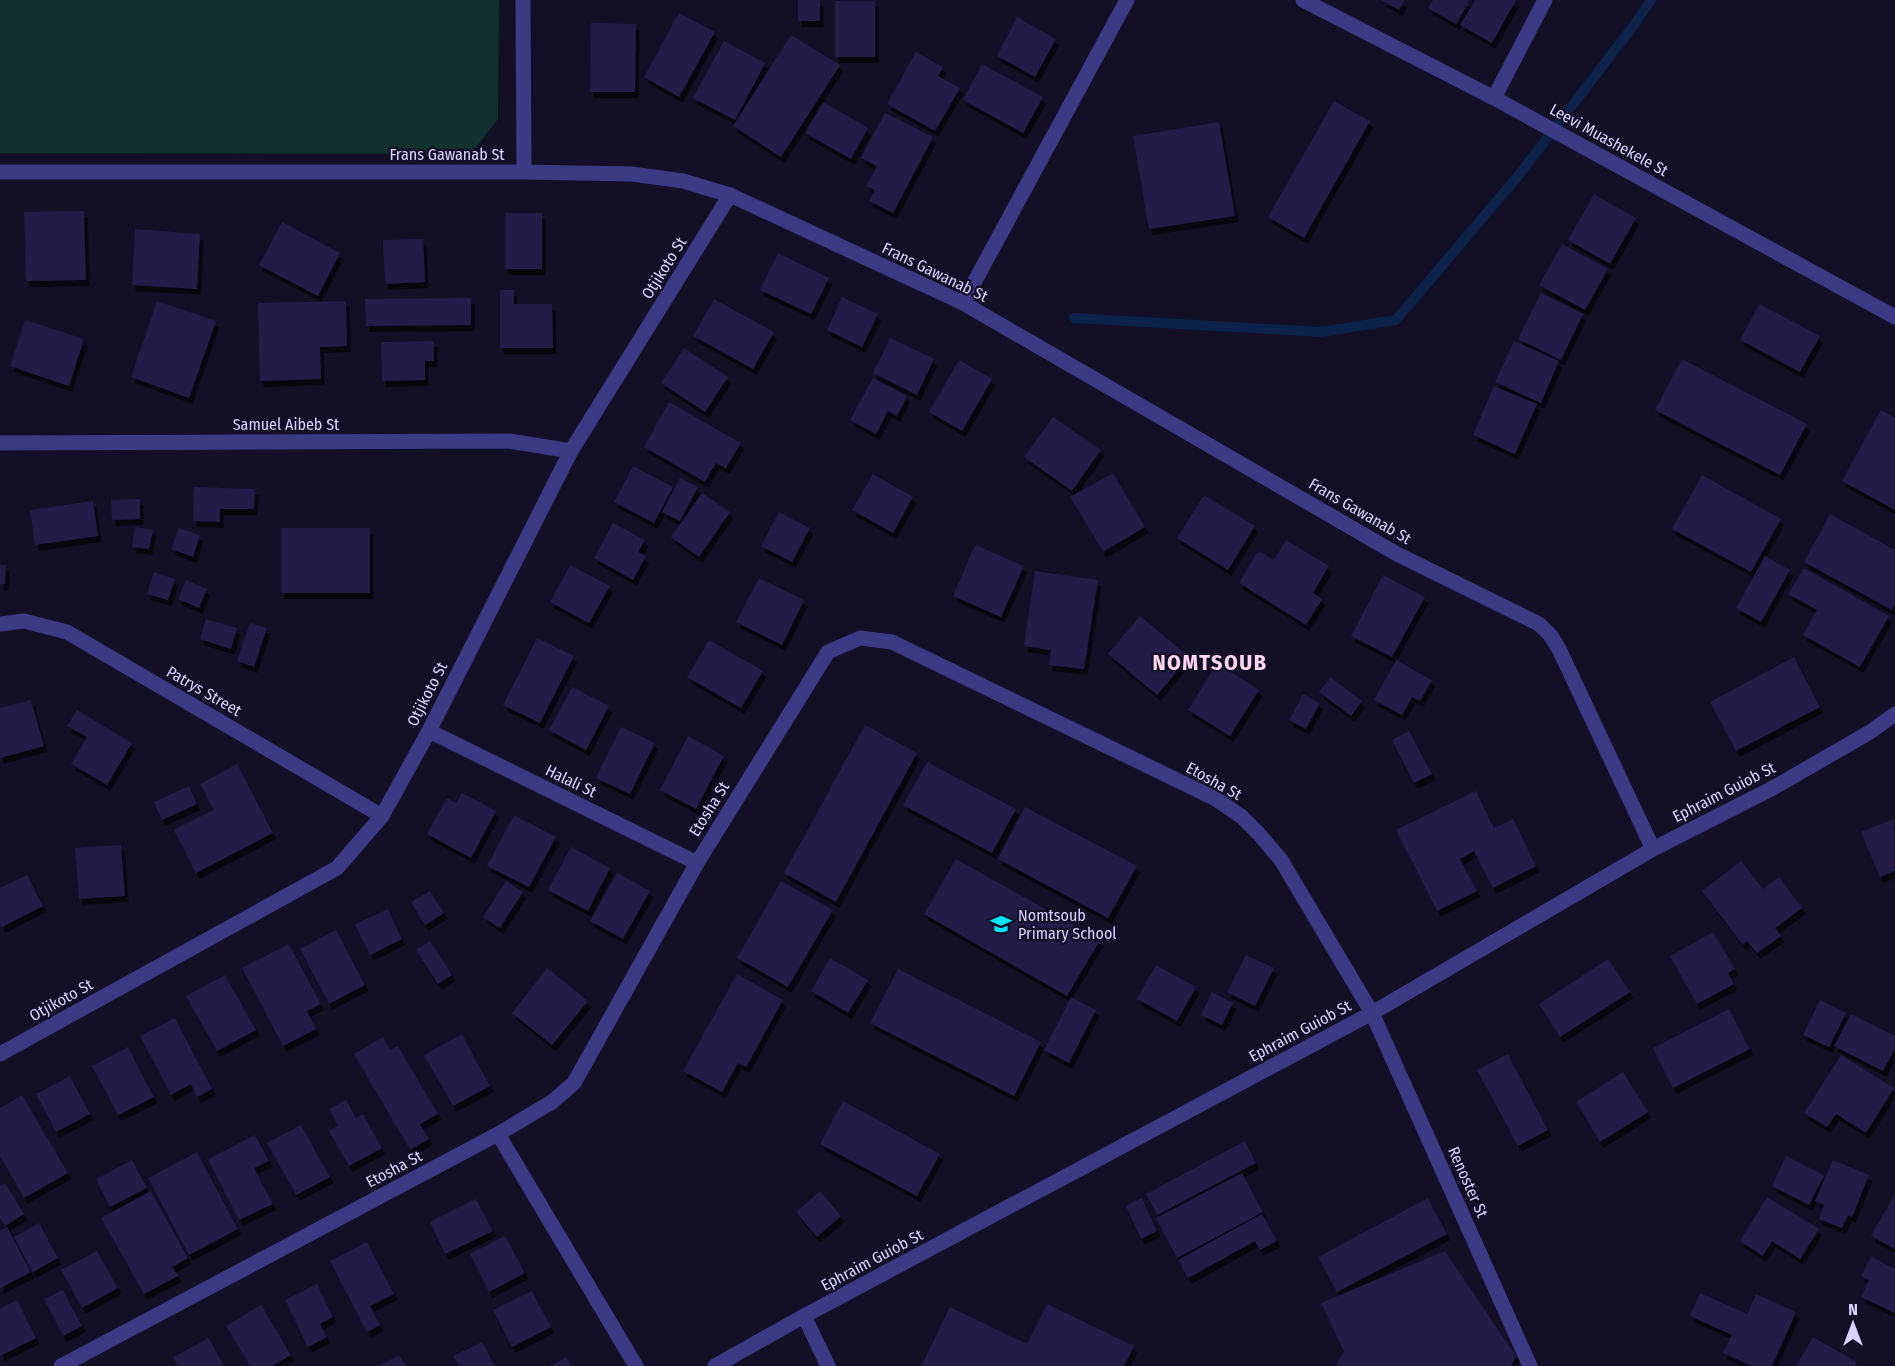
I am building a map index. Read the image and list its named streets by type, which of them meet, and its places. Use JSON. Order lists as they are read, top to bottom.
{
  "streets": {
    "street": [
      "Leevi Muashekele St",
      "Frans Gawanab St",
      "Otjikoto St",
      "Samuel Aibeb St",
      "Patrys Street",
      "Halali St",
      "Etosha St",
      "Ephraim Guiob St",
      "Renoster St"
    ]
  },
  "crossings": [
    ["Frans Gawanab St", "Otjikoto St"],
    ["Frans Gawanab St", "Ephraim Guiob St"],
    ["Otjikoto St", "Samuel Aibeb St"],
    ["Otjikoto St", "Patrys Street"],
    ["Otjikoto St", "Halali St"],
    ["Halali St", "Etosha St"],
    ["Etosha St", "Ephraim Guiob St"],
    ["Etosha St", "Renoster St"],
    ["Ephraim Guiob St", "Renoster St"]
  ],
  "districts": ["NOMTSOUB"],
  "places": {
    "school or university": ["Nomtsoub Primary School"]
  },
  "north": "top"
}
